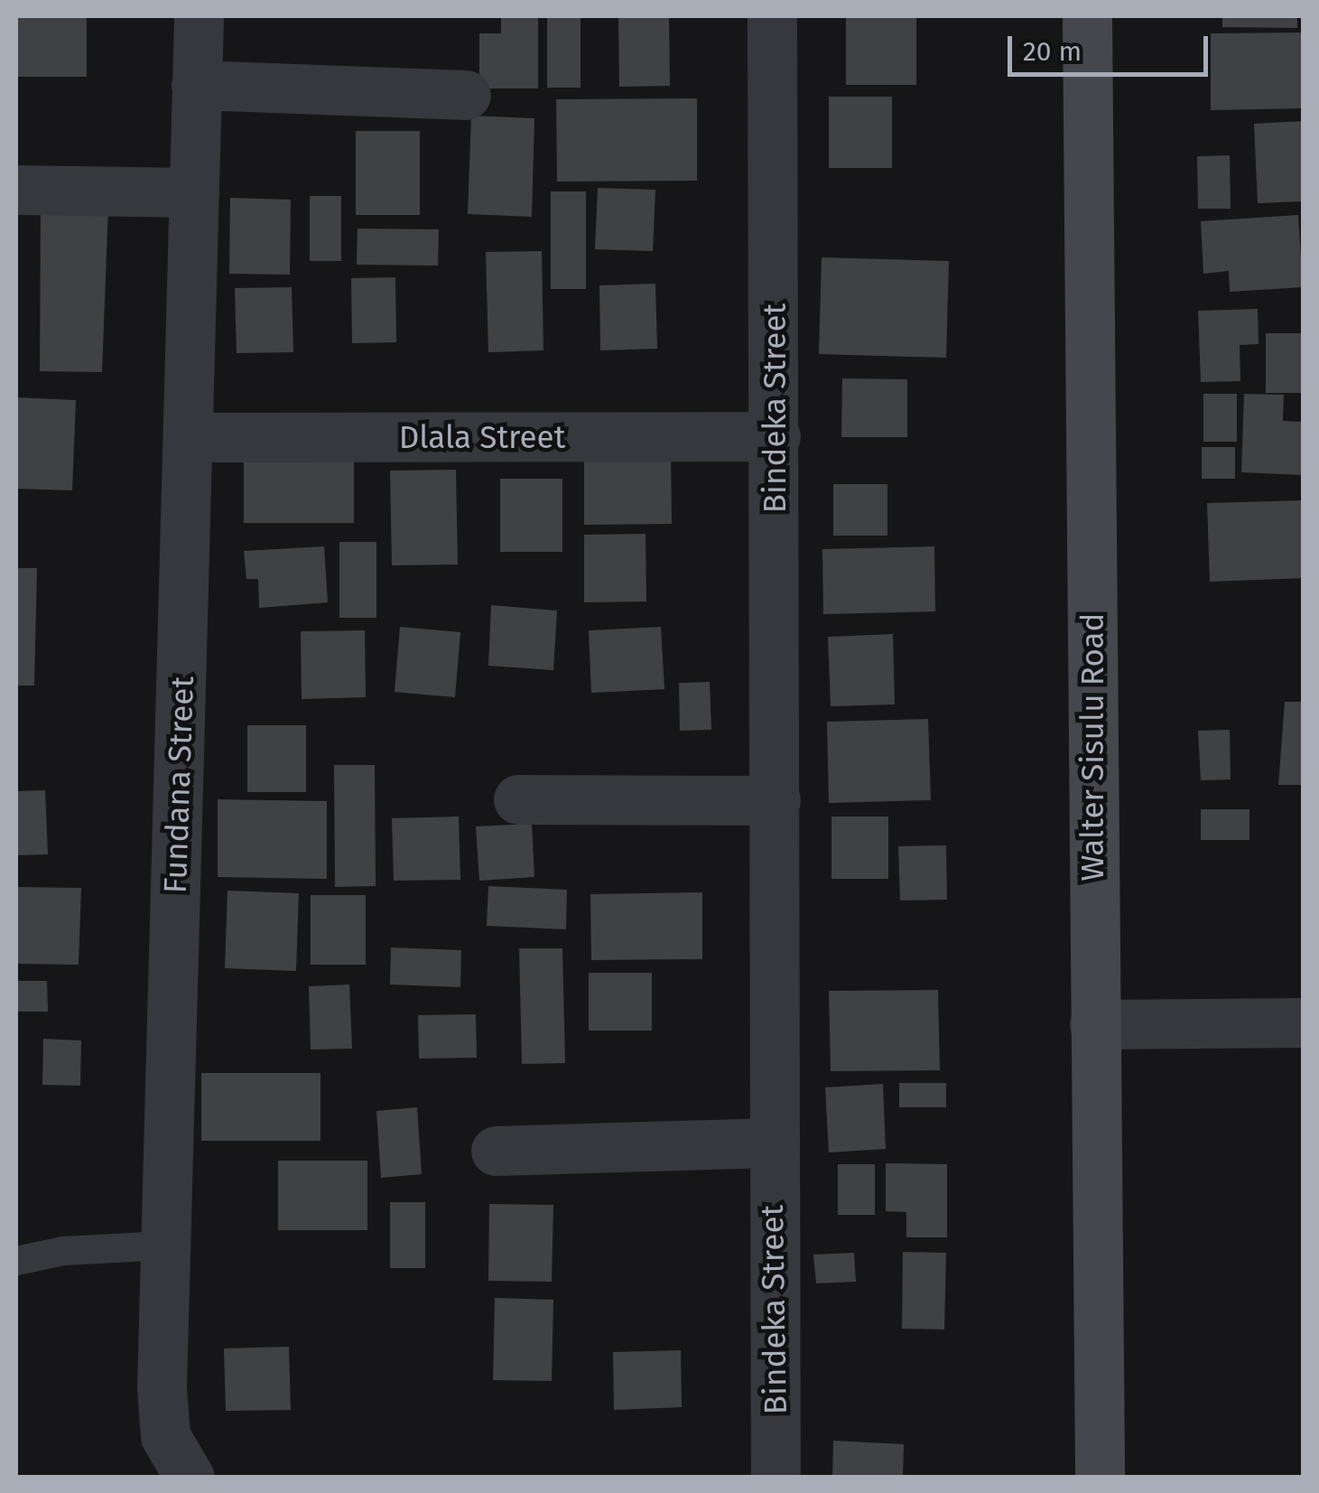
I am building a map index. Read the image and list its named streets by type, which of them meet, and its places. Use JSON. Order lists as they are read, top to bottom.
{
  "streets": {
    "street": [
      "Bindeka Street",
      "Dlala Street",
      "Walter Sisulu Road",
      "Fundana Street"
    ]
  },
  "crossings": [
    ["Bindeka Street", "Dlala Street"],
    ["Dlala Street", "Fundana Street"]
  ],
  "scale_bar": "20 m"
}
